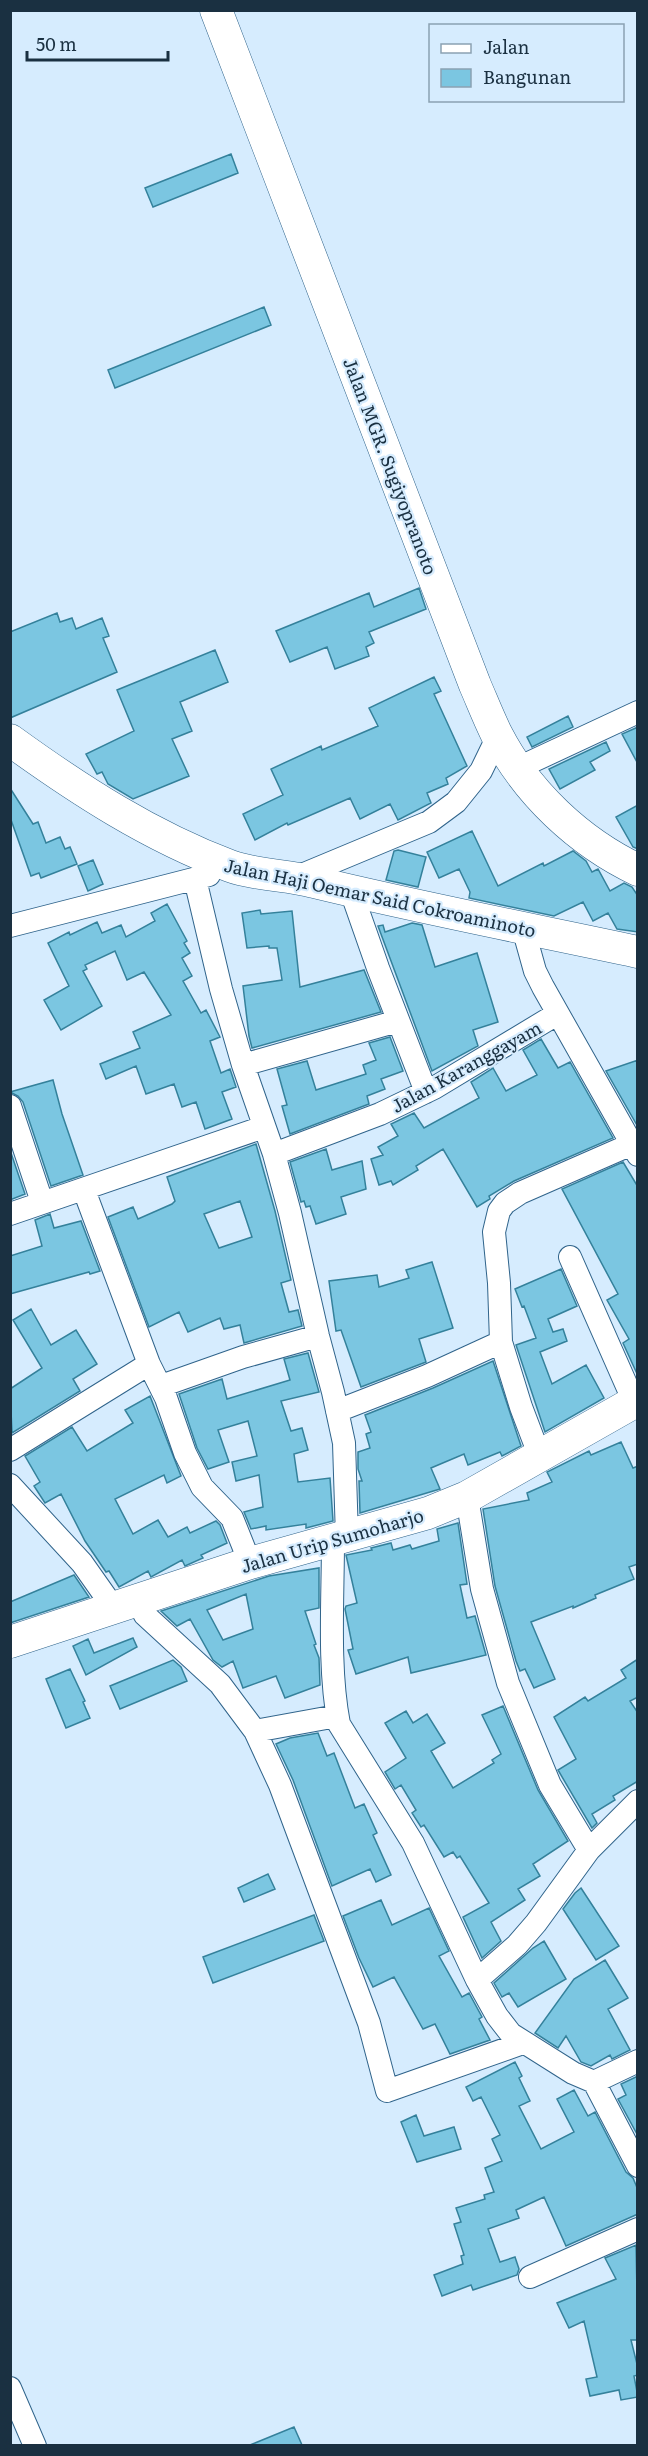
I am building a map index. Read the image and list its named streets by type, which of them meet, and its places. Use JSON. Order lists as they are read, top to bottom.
{
  "streets": {
    "main road": ["Jalan MGR. Sugiyopranoto", "Jalan Haji Oemar Said Cokroaminoto", "Jalan Urip Sumoharjo"],
    "street": ["Jalan Karanggayam"]
  },
  "legend": ["Jalan", "Bangunan"],
  "scale_bar": "50 m"
}
